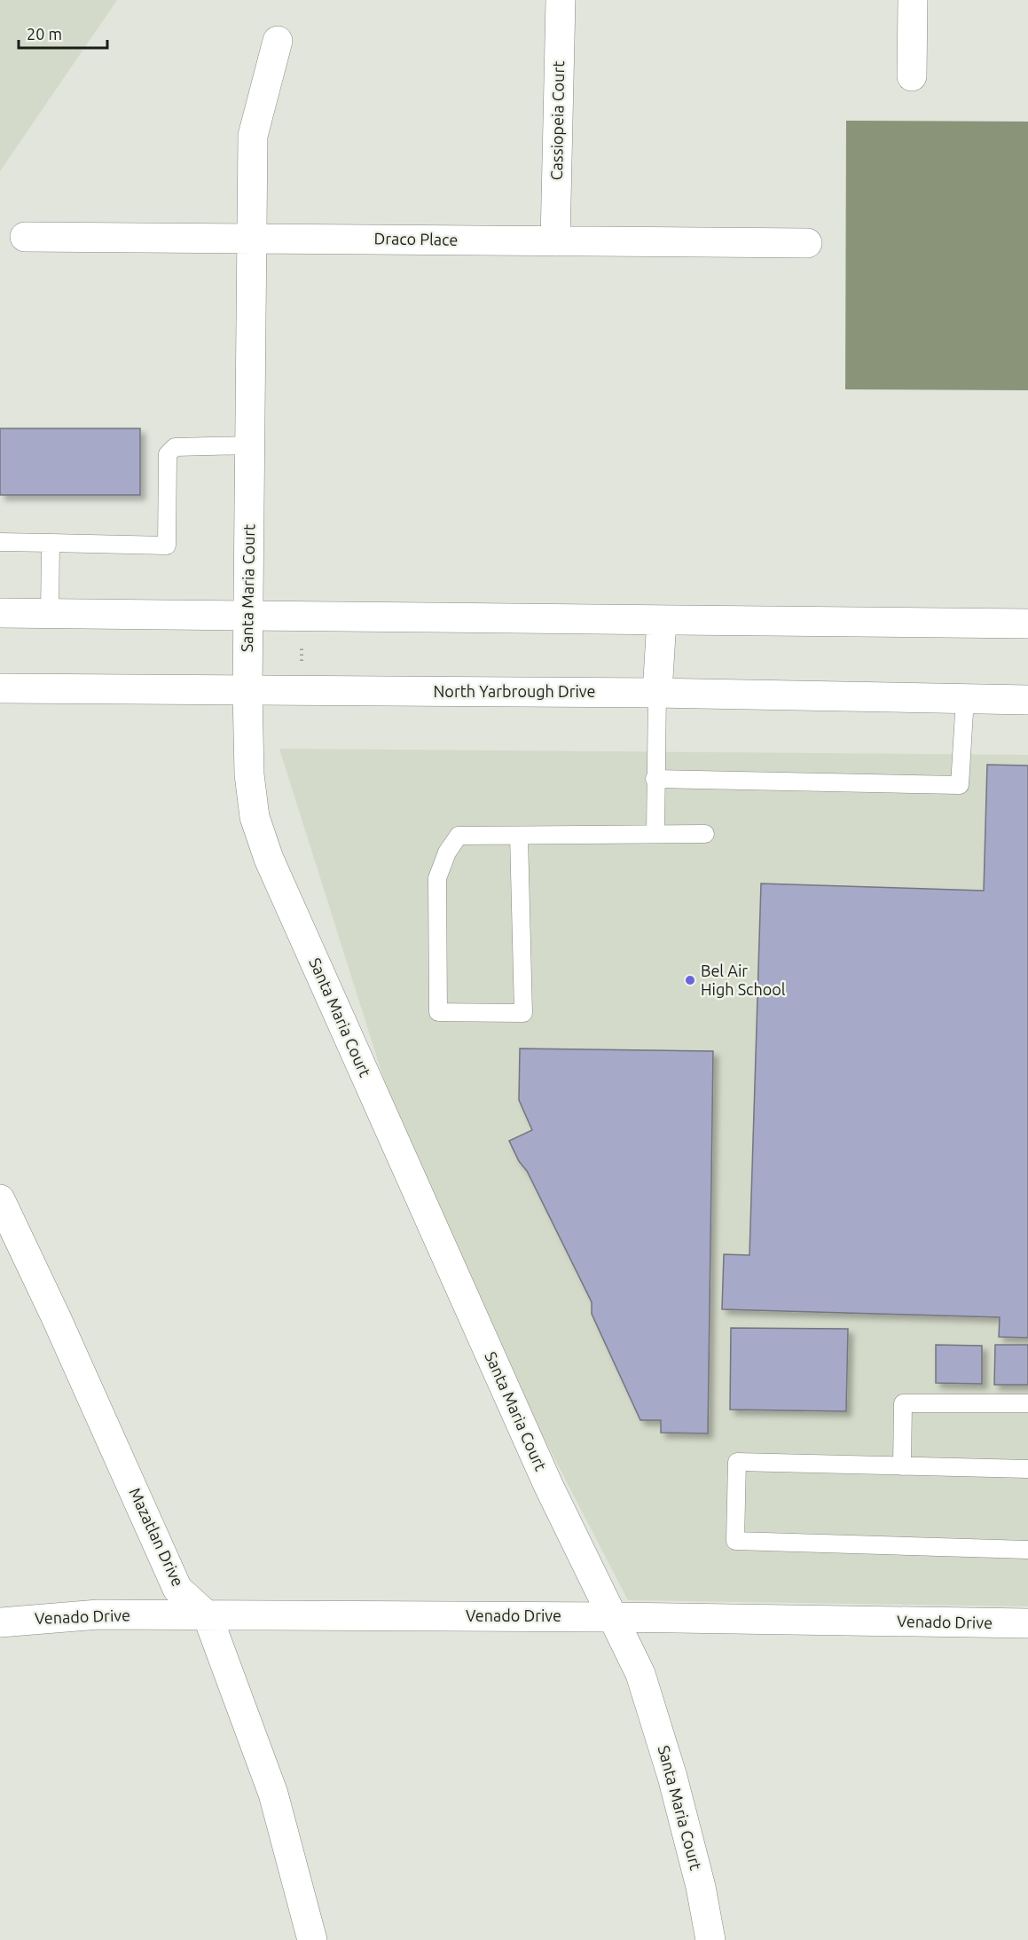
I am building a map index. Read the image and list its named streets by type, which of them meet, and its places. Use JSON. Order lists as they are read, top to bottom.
{
  "streets": {
    "street": [
      "Cassiopeia Court",
      "Draco Place",
      "Santa Maria Court",
      "North Yarbrough Drive",
      "Mazatlan Drive",
      "Venado Drive"
    ]
  },
  "crossings": [
    ["Cassiopeia Court", "Draco Place"],
    ["Draco Place", "Santa Maria Court"],
    ["Santa Maria Court", "North Yarbrough Drive"],
    ["Santa Maria Court", "Venado Drive"],
    ["Mazatlan Drive", "Venado Drive"]
  ],
  "places": ["Bel Air High School"],
  "scale_bar": "20 m"
}
